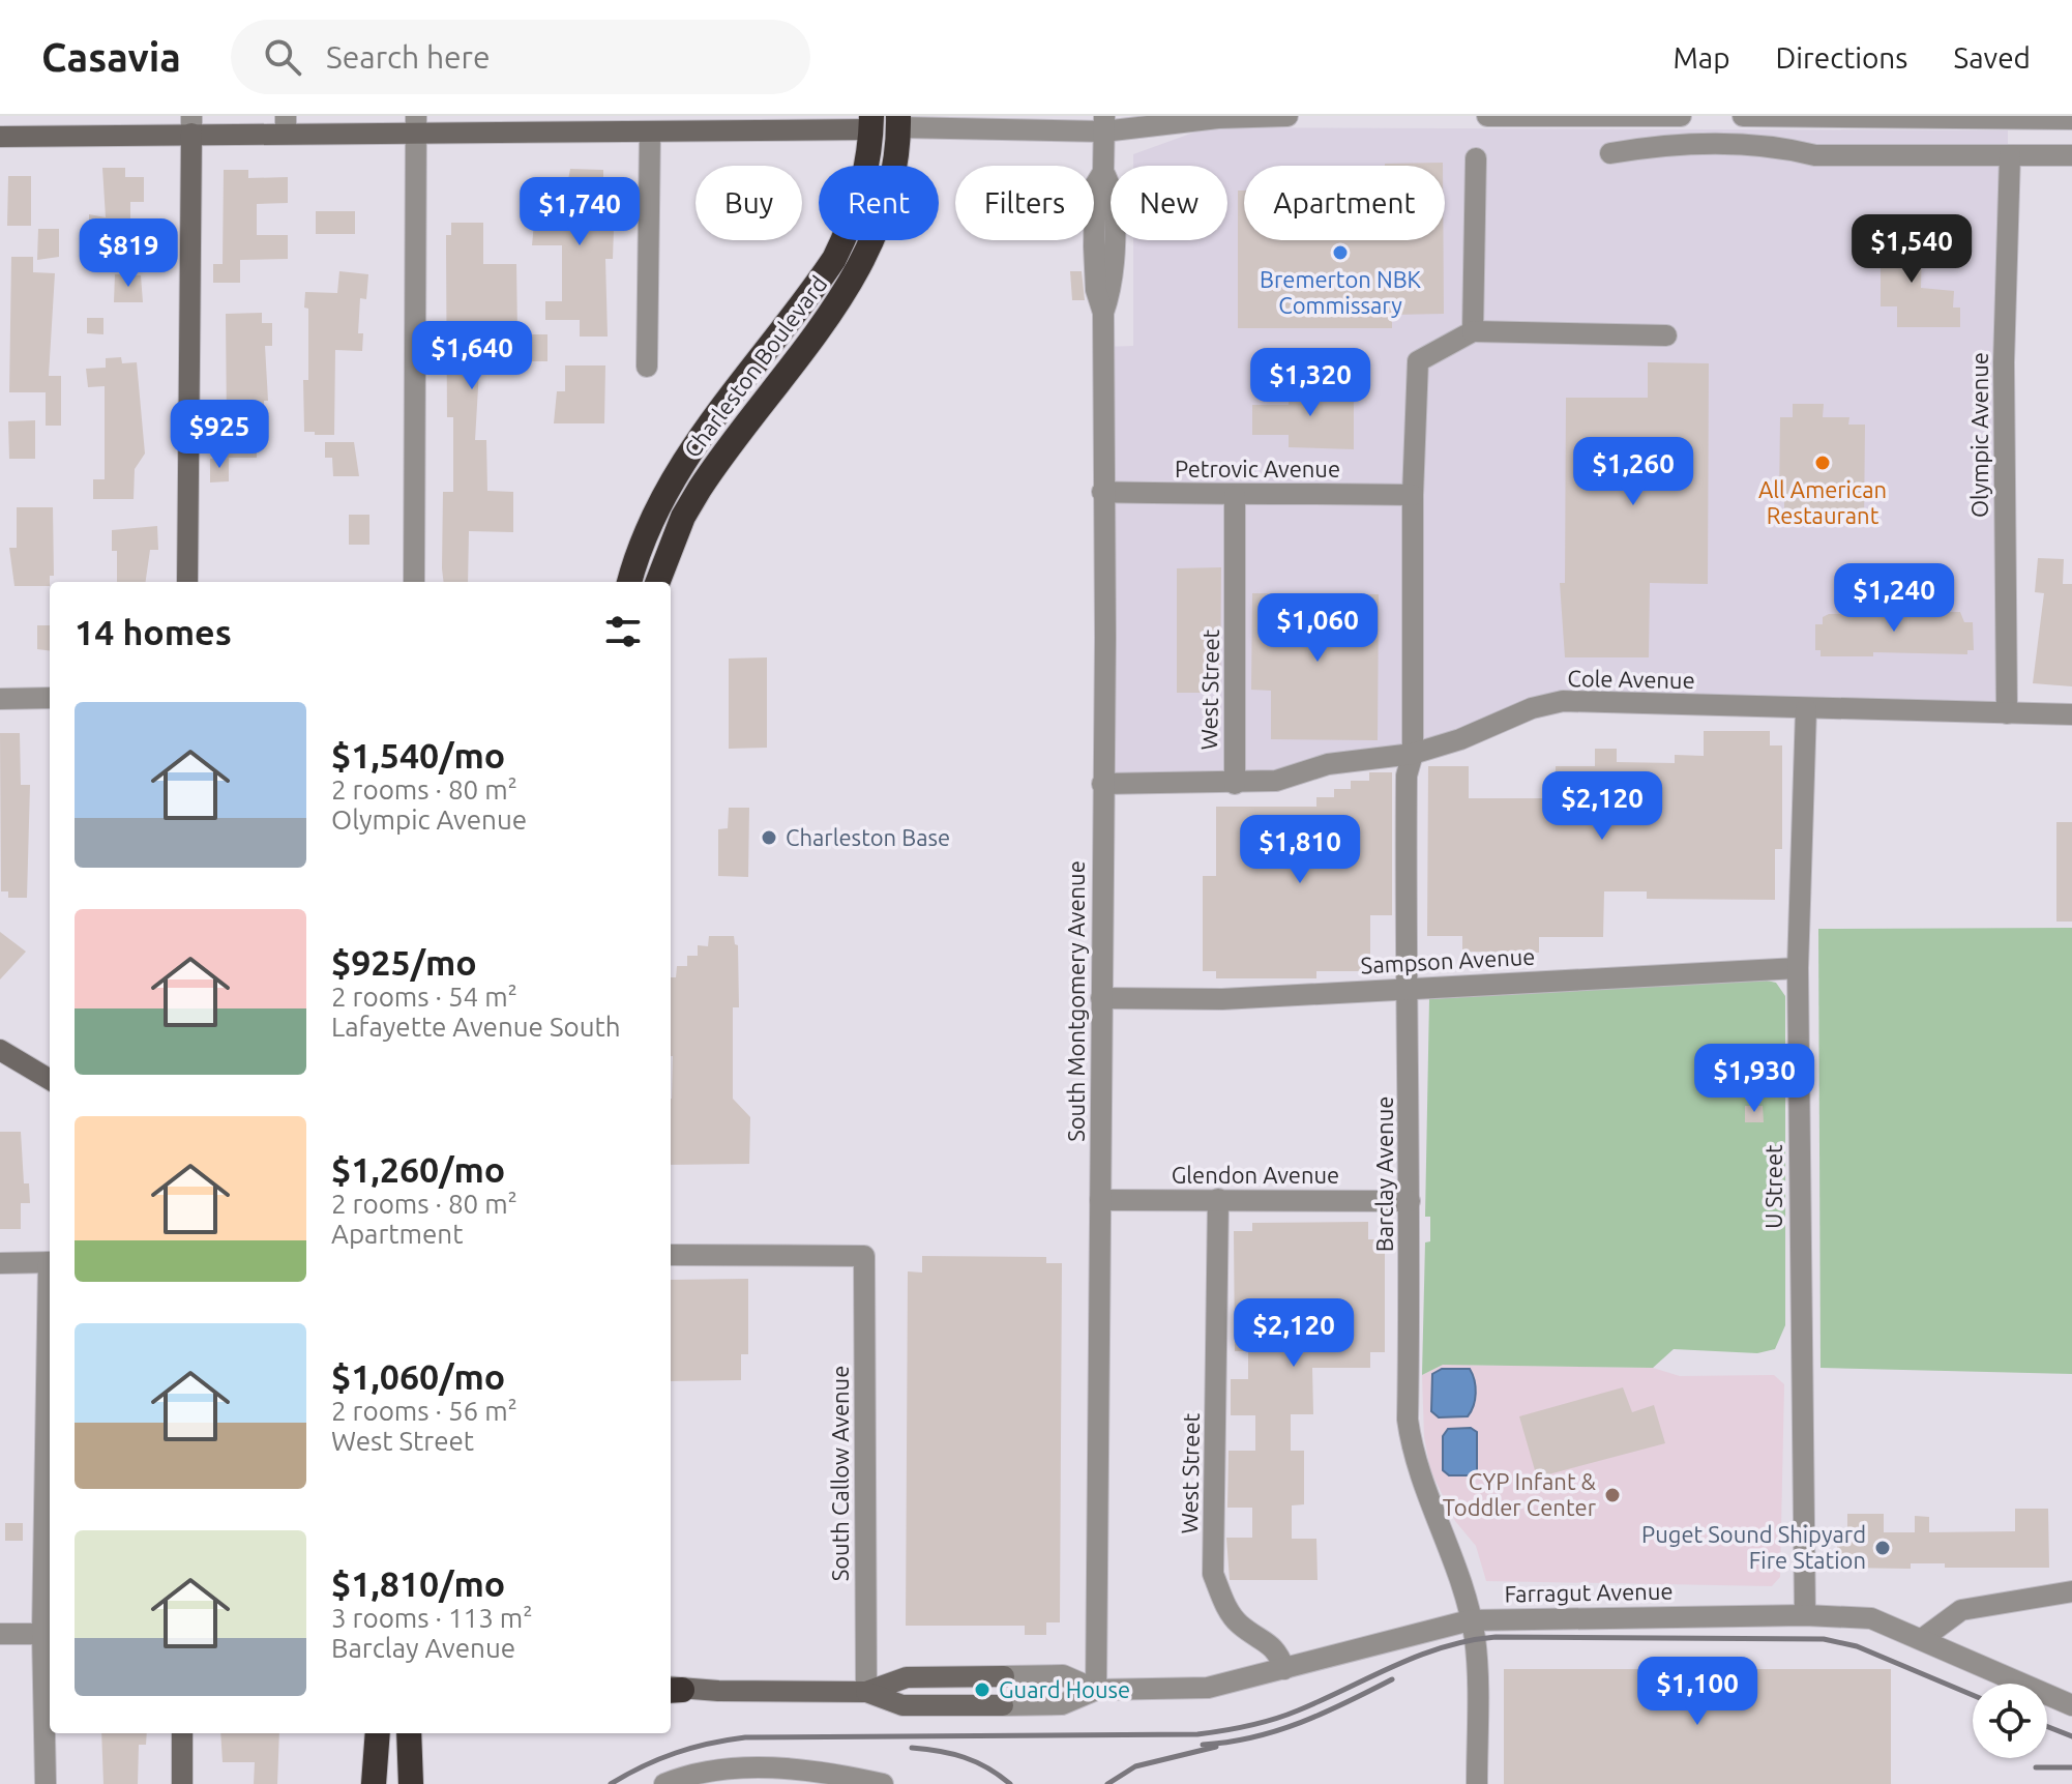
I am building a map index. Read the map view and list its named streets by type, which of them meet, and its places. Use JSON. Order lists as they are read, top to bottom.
{
  "streets": {
    "highway": ["Charleston Boulevard"],
    "street": [
      "Olympic Avenue",
      "Petrovic Avenue",
      "Cole Avenue",
      "West Street",
      "Sampson Avenue",
      "South Montgomery Avenue",
      "Barclay Avenue",
      "Glendon Avenue",
      "U Street",
      "South Callow Avenue",
      "Farragut Avenue"
    ]
  },
  "crossings": [
    ["Olympic Avenue", "Cole Avenue"],
    ["Petrovic Avenue", "West Street"],
    ["Petrovic Avenue", "South Montgomery Avenue"],
    ["Petrovic Avenue", "Barclay Avenue"],
    ["Cole Avenue", "West Street"],
    ["Cole Avenue", "South Montgomery Avenue"],
    ["Cole Avenue", "Barclay Avenue"],
    ["Cole Avenue", "U Street"],
    ["West Street", "Glendon Avenue"],
    ["West Street", "Farragut Avenue"],
    ["Sampson Avenue", "South Montgomery Avenue"],
    ["Sampson Avenue", "Barclay Avenue"],
    ["Sampson Avenue", "U Street"],
    ["South Montgomery Avenue", "Glendon Avenue"],
    ["South Montgomery Avenue", "Farragut Avenue"],
    ["Barclay Avenue", "Glendon Avenue"],
    ["Barclay Avenue", "Farragut Avenue"],
    ["U Street", "Farragut Avenue"],
    ["South Callow Avenue", "Farragut Avenue"]
  ],
  "places": [
    "Bremerton NBK Commissary",
    "All American Restaurant",
    "Charleston Base",
    "CYP Infant & Toddler Center",
    "Puget Sound Shipyard Fire Station",
    "Guard House"
  ],
  "page": {
    "header": "Casavia",
    "search": "Search here",
    "nav": ["Map", "Directions", "Saved"],
    "chip": [
      "Buy",
      "Rent",
      "Filters",
      "New",
      "Apartment"
    ],
    "price": [
      "$1,740",
      "$1,540",
      "$819",
      "$1,640",
      "$1,320",
      "$925",
      "$1,260",
      "$1,240",
      "$1,060",
      "$2,120",
      "$1,810",
      "$1,930",
      "$2,120",
      "$1,100"
    ],
    "heading": "14 homes",
    "list": [
      {
        "name": "$1,540/mo",
        "note": "2 rooms · 80 m² · Olympic Avenue"
      },
      {
        "name": "$925/mo",
        "note": "2 rooms · 54 m² · Lafayette Avenue South"
      },
      {
        "name": "$1,260/mo",
        "note": "2 rooms · 80 m² · Apartment"
      },
      {
        "name": "$1,060/mo",
        "note": "2 rooms · 56 m² · West Street"
      },
      {
        "name": "$1,810/mo",
        "note": "3 rooms · 113 m² · Barclay Avenue"
      }
    ]
  }
}
